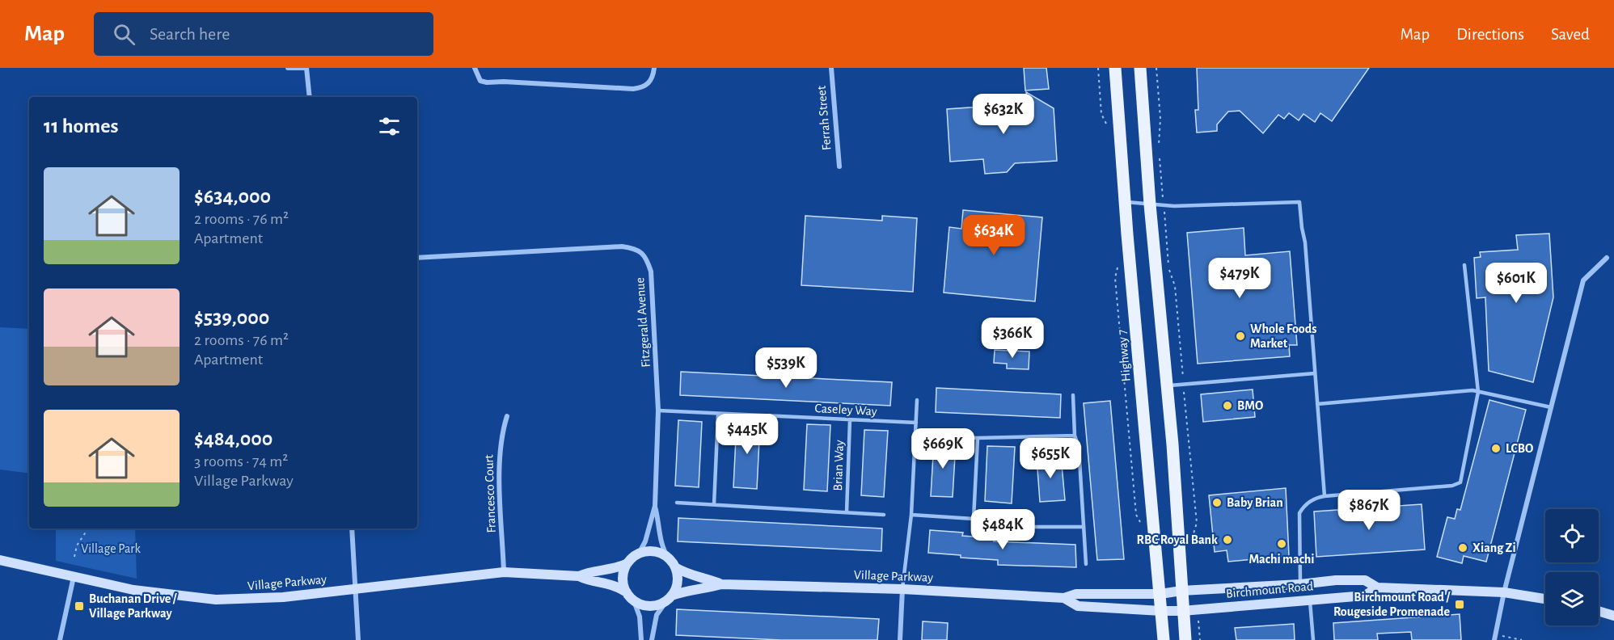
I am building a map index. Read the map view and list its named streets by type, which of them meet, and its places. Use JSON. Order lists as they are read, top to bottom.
{
  "streets": {
    "main road": ["Highway 7", "Village Parkway", "Birchmount Road"],
    "street": ["Ferrah Street", "Fitzgerald Avenue", "Francesco Court"],
    "lane": ["Caseley Way", "Brian Way"]
  },
  "crossings": [
    ["Fitzgerald Avenue", "Caseley Way"],
    ["Fitzgerald Avenue", "Village Parkway"],
    ["Highway 7", "Village Parkway"],
    ["Highway 7", "Birchmount Road"],
    ["Caseley Way", "Brian Way"],
    ["Francesco Court", "Village Parkway"],
    ["Village Parkway", "Birchmount Road"]
  ],
  "parks": ["Village Park"],
  "places": {
    "other": [
      "Whole Foods Market",
      "BMO",
      "LCBO",
      "Baby Brian",
      "RBC Royal Bank",
      "Machi machi",
      "Xiang Zi"
    ],
    "transit": ["Birchmount Road / Rougeside Promenade", "Buchanan Drive / Village Parkway"]
  },
  "page": {
    "header": "Map",
    "search": "Search here",
    "nav": ["Map", "Directions", "Saved"],
    "price": [
      "$632K",
      "$634K",
      "$479K",
      "$601K",
      "$366K",
      "$539K",
      "$445K",
      "$669K",
      "$655K",
      "$867K",
      "$484K"
    ],
    "heading": "11 homes",
    "list": [
      {
        "name": "$634,000",
        "note": "2 rooms · 76 m² · Apartment"
      },
      {
        "name": "$539,000",
        "note": "2 rooms · 76 m² · Apartment"
      },
      {
        "name": "$484,000",
        "note": "3 rooms · 74 m² · Village Parkway"
      }
    ]
  }
}
